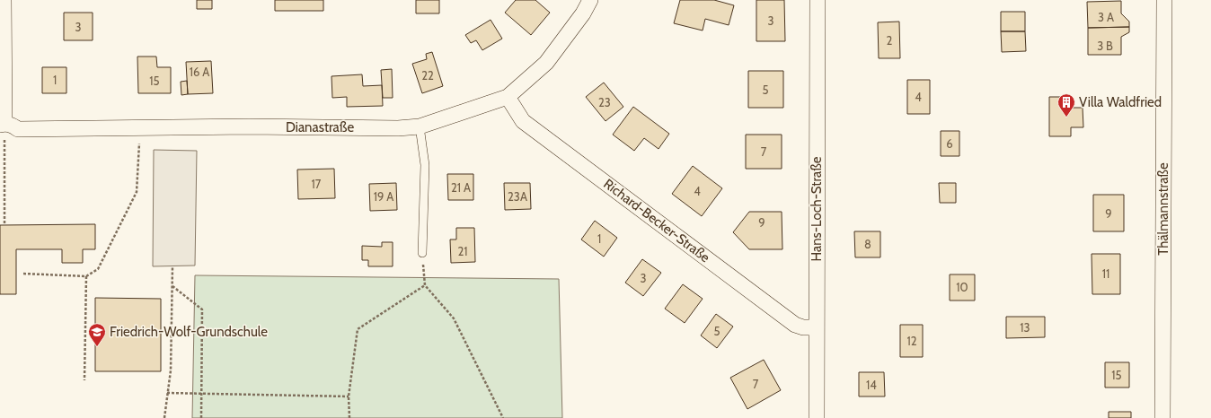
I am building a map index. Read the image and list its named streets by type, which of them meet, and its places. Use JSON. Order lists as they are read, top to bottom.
{
  "streets": {
    "street": [
      "Dianastraße",
      "Hans-Loch-Straße",
      "Thälmannstraße",
      "Richard-Becker-Straße"
    ]
  },
  "crossings": [
    ["Dianastraße", "Richard-Becker-Straße"],
    ["Hans-Loch-Straße", "Richard-Becker-Straße"]
  ],
  "places": {
    "building": ["Villa Waldfried"],
    "school or university": ["Friedrich-Wolf-Grundschule"]
  },
  "house_numbers": [
    "3 A",
    "3",
    "3",
    "2",
    "3 B",
    "16 A",
    "22",
    "1",
    "15",
    "5",
    "4",
    "23",
    "6",
    "7",
    "17",
    "21 A",
    "4",
    "19 A",
    "23A",
    "9",
    "9",
    "1",
    "8",
    "21",
    "11",
    "3",
    "10",
    "13",
    "5",
    "12",
    "15",
    "7",
    "14"
  ]
}
